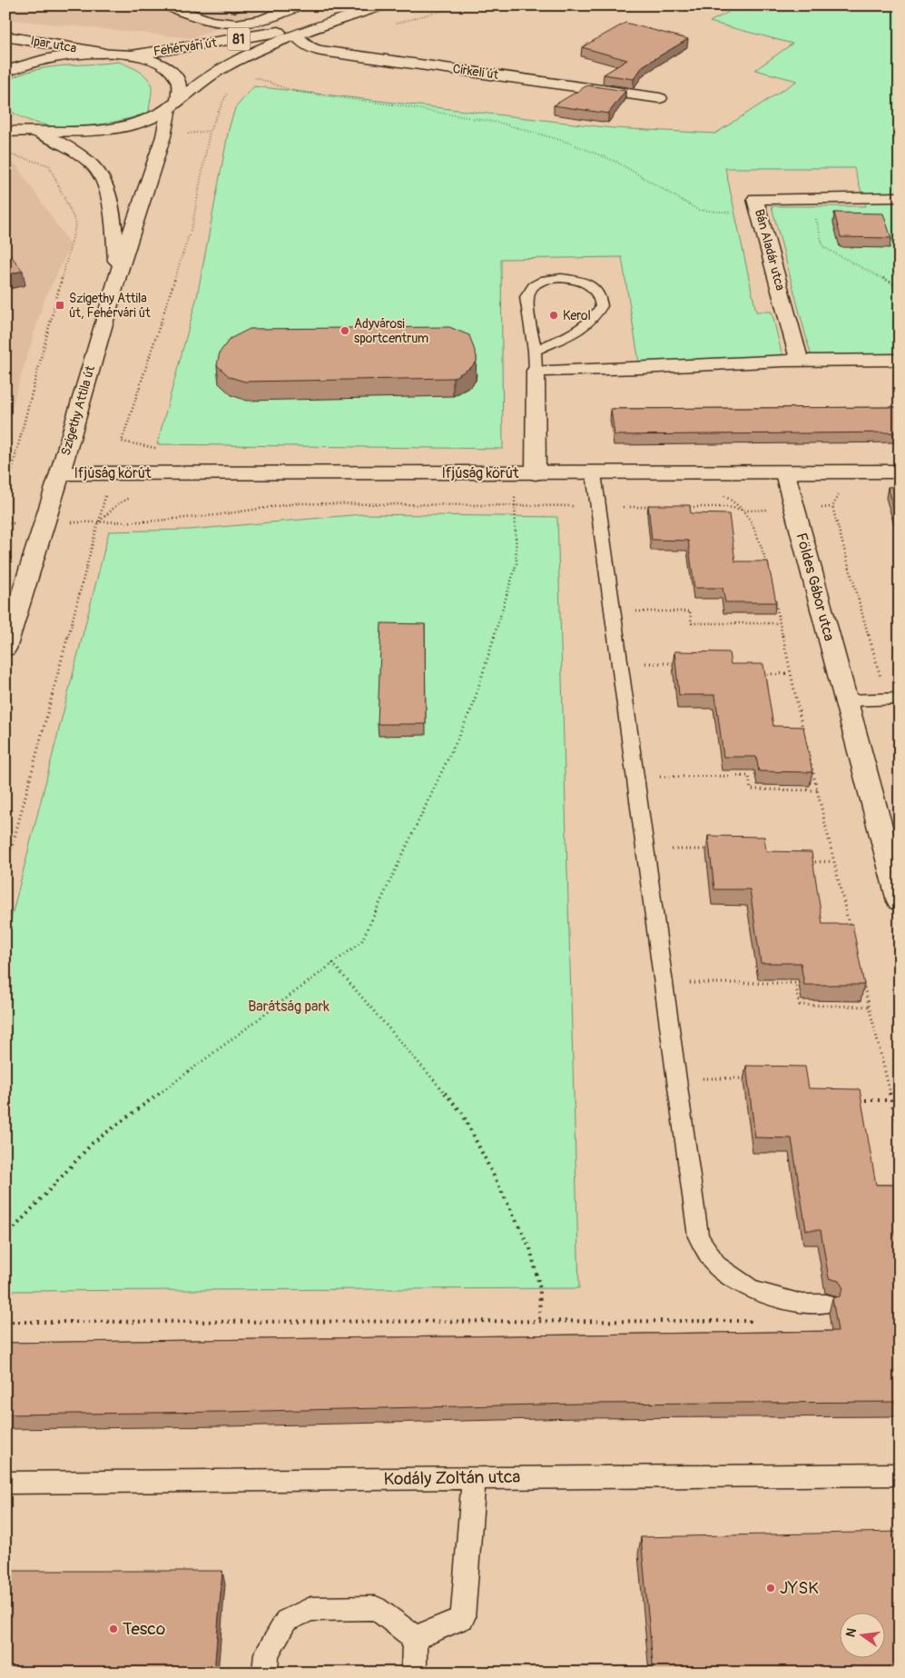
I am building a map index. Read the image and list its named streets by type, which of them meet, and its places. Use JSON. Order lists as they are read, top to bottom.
{
  "streets": {
    "street": [
      "81",
      "Ipar utca",
      "Fehérvári út",
      "Cirkeli út",
      "Bán Aladár utca",
      "Szigethy Attila út",
      "Ifjúság körút",
      "Földes Gábor utca"
    ],
    "lane": ["Kodály Zoltán utca"]
  },
  "crossings": [
    ["Ipar utca", "Fehérvári út"],
    ["Fehérvári út", "Cirkeli út"],
    ["Fehérvári út", "Szigethy Attila út"],
    ["Szigethy Attila út", "Ifjúság körút"],
    ["Ifjúság körút", "Földes Gábor utca"]
  ],
  "parks": ["Barátság park"],
  "places": {
    "transit": ["Szigethy Attila út, Fehérvári út"],
    "other": [
      "Kerol",
      "Adyvárosi sportcentrum",
      "JYSK",
      "Tesco"
    ]
  },
  "north": "left"
}
